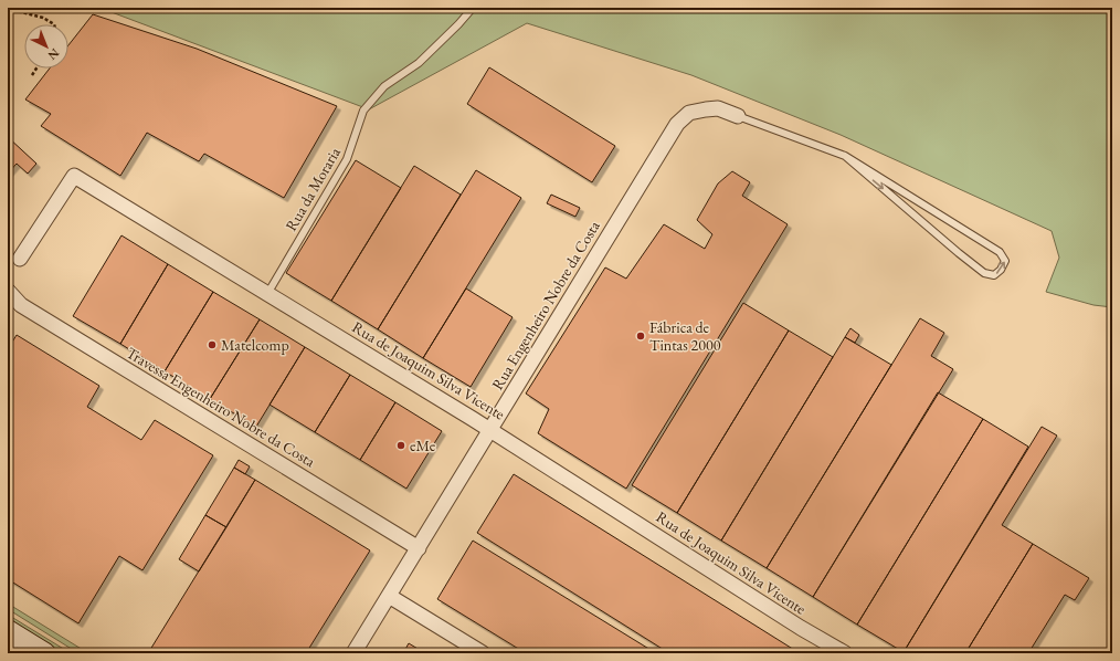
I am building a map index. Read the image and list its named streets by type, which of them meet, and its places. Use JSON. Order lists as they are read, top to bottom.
{
  "streets": {
    "street": ["Rua Engenheiro Nobre da Costa", "Rua de Joaquim Silva Vicente", "Travessa Engenheiro Nobre da Costa"],
    "lane": ["Rua da Moraria"]
  },
  "crossings": [
    ["Rua da Moraria", "Rua de Joaquim Silva Vicente"],
    ["Rua Engenheiro Nobre da Costa", "Rua de Joaquim Silva Vicente"],
    ["Rua Engenheiro Nobre da Costa", "Travessa Engenheiro Nobre da Costa"]
  ],
  "places": ["Fábrica de Tintas 2000", "Matelcomp", "eMe"],
  "north": "bottom right"
}
